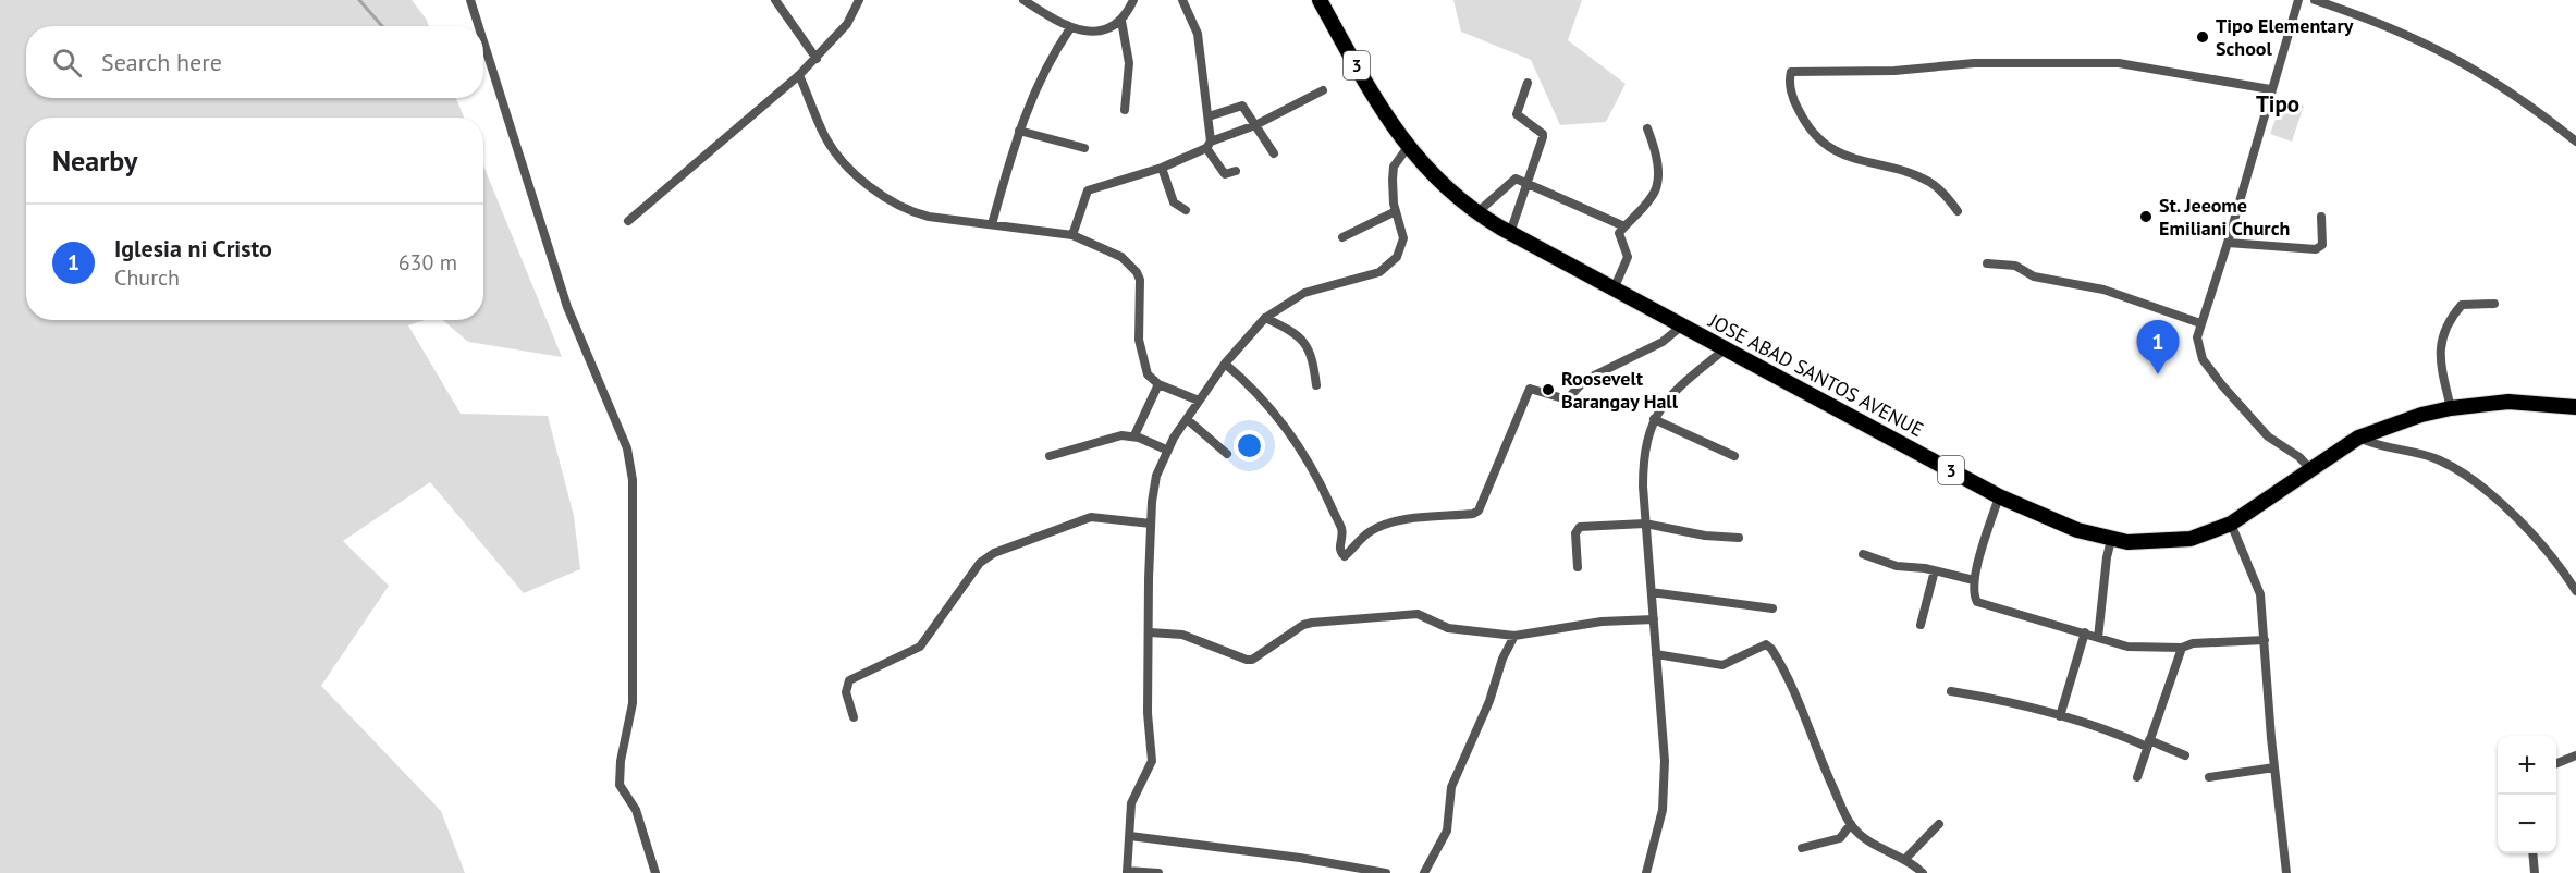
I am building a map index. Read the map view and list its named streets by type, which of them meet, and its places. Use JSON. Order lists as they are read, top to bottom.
{
  "streets": {
    "highway": ["3", "JOSE ABAD SANTOS AVENUE"]
  },
  "districts": ["Tipo"],
  "places": ["Tipo Elementary School", "St. Jeeome Emiliani Church", "Roosevelt Barangay Hall"],
  "page": {
    "search": "Search here",
    "heading": "Nearby",
    "list": [
      {
        "mark": "1",
        "name": "Iglesia ni Cristo",
        "note": "Church",
        "value": "630 m"
      }
    ],
    "pins": "1",
    "map_buttons": ["+", "−"]
  }
}
